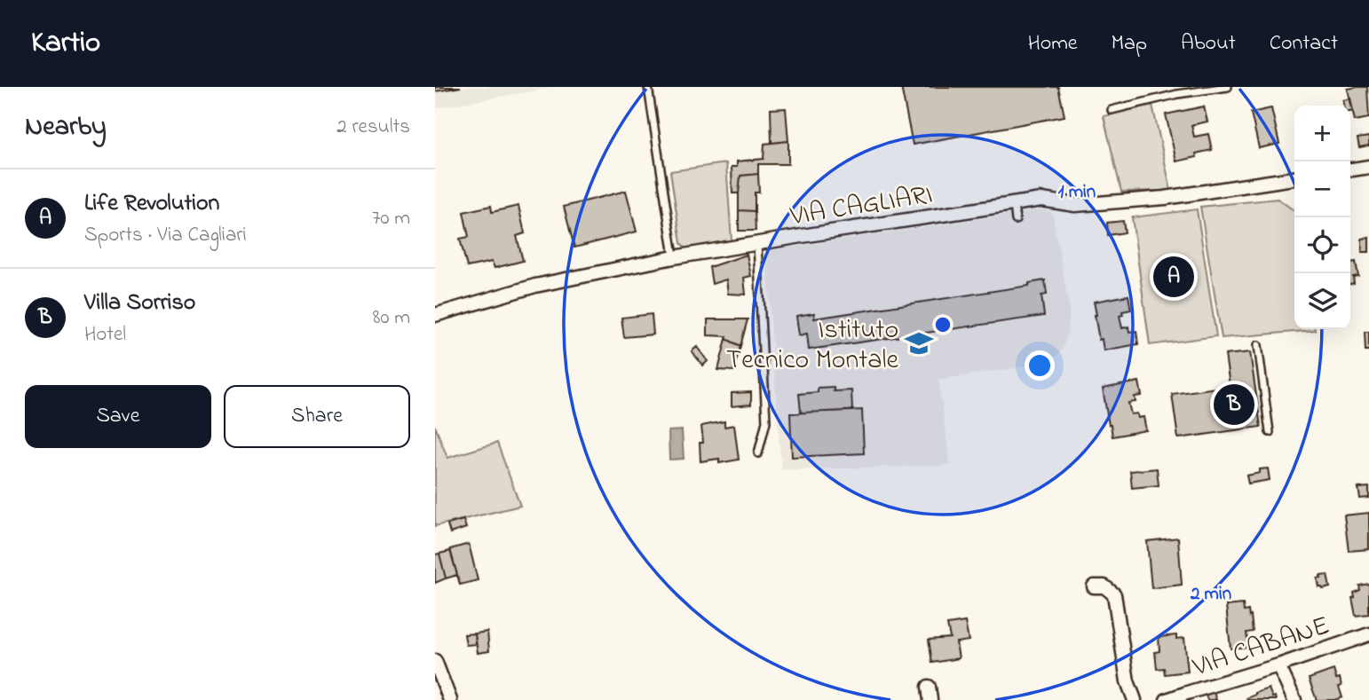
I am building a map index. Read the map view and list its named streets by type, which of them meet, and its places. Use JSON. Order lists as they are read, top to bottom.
{
  "streets": {
    "street": ["VIA CAGLIARI", "VIA CABANE"]
  },
  "places": {
    "school or university": ["Istituto Tecnico Montale"]
  },
  "page": {
    "header": "Kartio",
    "nav": [
      "Home",
      "Map",
      "About",
      "Contact"
    ],
    "heading": ["Nearby", "2 results"],
    "map_buttons": ["+", "−"],
    "list": [
      {
        "mark": "A",
        "name": "Life Revolution",
        "note": "Sports · Via Cagliari",
        "value": "70 m"
      },
      {
        "mark": "B",
        "name": "Villa Sorriso",
        "note": "Hotel",
        "value": "80 m"
      }
    ],
    "pins": ["A", "B"],
    "buttons": ["Save", "Share"]
  },
  "rings": ["1 min", "2 min"]
}
